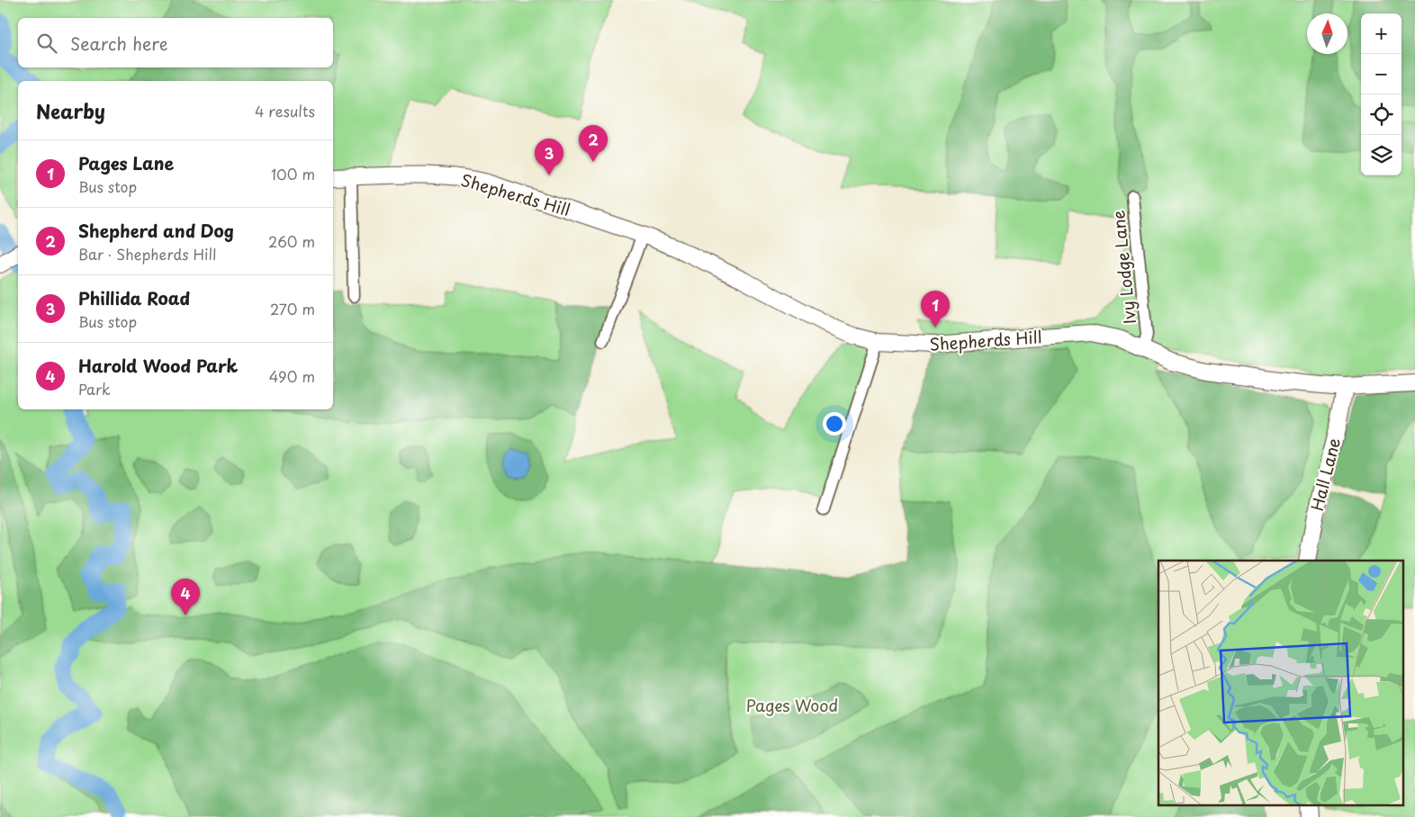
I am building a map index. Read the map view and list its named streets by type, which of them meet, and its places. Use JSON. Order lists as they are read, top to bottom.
{
  "streets": {
    "street": ["Shepherds Hill", "Ivy Lodge Lane", "Hall Lane"]
  },
  "crossings": [
    ["Shepherds Hill", "Ivy Lodge Lane"],
    ["Shepherds Hill", "Hall Lane"]
  ],
  "parks": ["Pages Wood"],
  "north": "top",
  "page": {
    "map_buttons": ["+", "−"],
    "search": "Search here",
    "heading": ["Nearby", "4 results"],
    "pins": [
      "2",
      "3",
      "1",
      "4"
    ],
    "list": [
      {
        "mark": "1",
        "name": "Pages Lane",
        "note": "Bus stop",
        "value": "100 m"
      },
      {
        "mark": "2",
        "name": "Shepherd and Dog",
        "note": "Bar · Shepherds Hill",
        "value": "260 m"
      },
      {
        "mark": "3",
        "name": "Phillida Road",
        "note": "Bus stop",
        "value": "270 m"
      },
      {
        "mark": "4",
        "name": "Harold Wood Park",
        "note": "Park",
        "value": "490 m"
      }
    ]
  }
}
